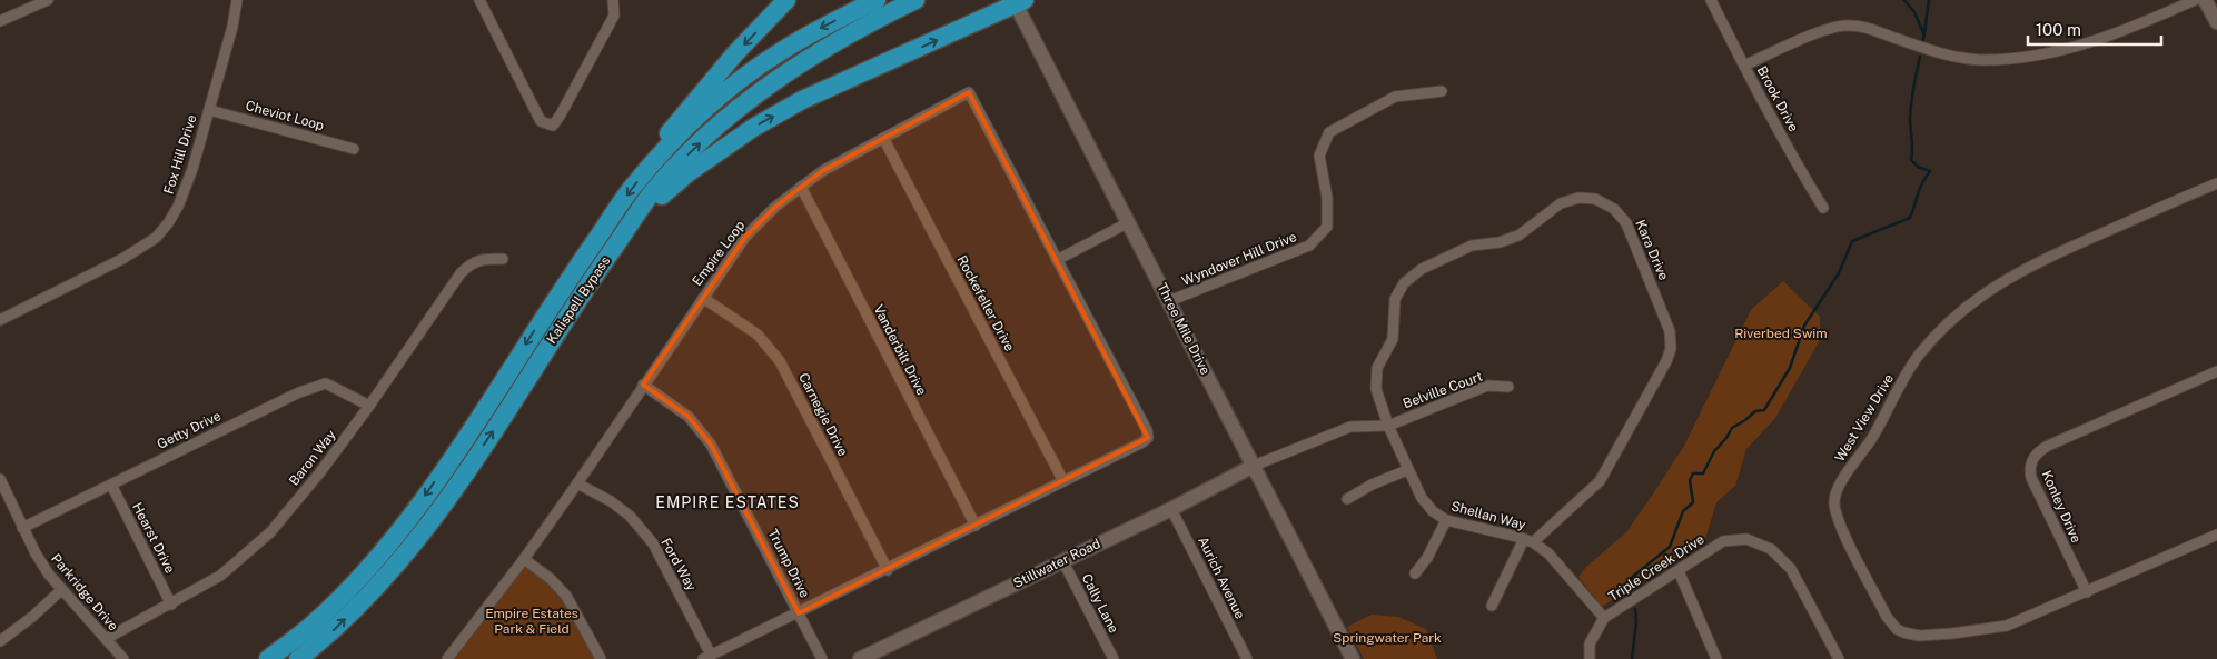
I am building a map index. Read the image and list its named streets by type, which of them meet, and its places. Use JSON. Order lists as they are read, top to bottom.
{
  "streets": {
    "highway": ["Kalispell Bypass"],
    "main road": ["Three Mile Drive", "Stillwater Road"],
    "street": [
      "Brook Drive",
      "Cheviot Loop",
      "Fox Hill Drive",
      "Kara Drive",
      "Empire Loop",
      "Wyndover Hill Drive",
      "Rockefeller Drive",
      "Vanderbilt Drive",
      "Belville Court",
      "Carnegie Drive",
      "West View Drive",
      "Getty Drive",
      "Baron Way",
      "Konley Drive",
      "Shellan Way",
      "Hearst Drive",
      "Trump Drive",
      "Ford Way",
      "Triple Creek Drive",
      "Aurich Avenue",
      "Parkridge Drive",
      "Cally Lane"
    ]
  },
  "crossings": [
    ["Cheviot Loop", "Fox Hill Drive"],
    ["Kara Drive", "Belville Court"],
    ["Kara Drive", "Shellan Way"],
    ["Empire Loop", "Rockefeller Drive"],
    ["Empire Loop", "Vanderbilt Drive"],
    ["Empire Loop", "Carnegie Drive"],
    ["Empire Loop", "Trump Drive"],
    ["Empire Loop", "Ford Way"],
    ["Wyndover Hill Drive", "Three Mile Drive"],
    ["Three Mile Drive", "Stillwater Road"],
    ["Belville Court", "Shellan Way"],
    ["West View Drive", "Konley Drive"],
    ["Getty Drive", "Baron Way"],
    ["Getty Drive", "Hearst Drive"],
    ["Getty Drive", "Parkridge Drive"],
    ["Baron Way", "Hearst Drive"],
    ["Baron Way", "Parkridge Drive"],
    ["Shellan Way", "Triple Creek Drive"],
    ["Stillwater Road", "Aurich Avenue"],
    ["Stillwater Road", "Cally Lane"]
  ],
  "districts": ["EMPIRE ESTATES"],
  "parks": ["Riverbed Swim", "Empire Estates Park & Field", "Springwater Park"],
  "scale_bar": "100 m"
}
